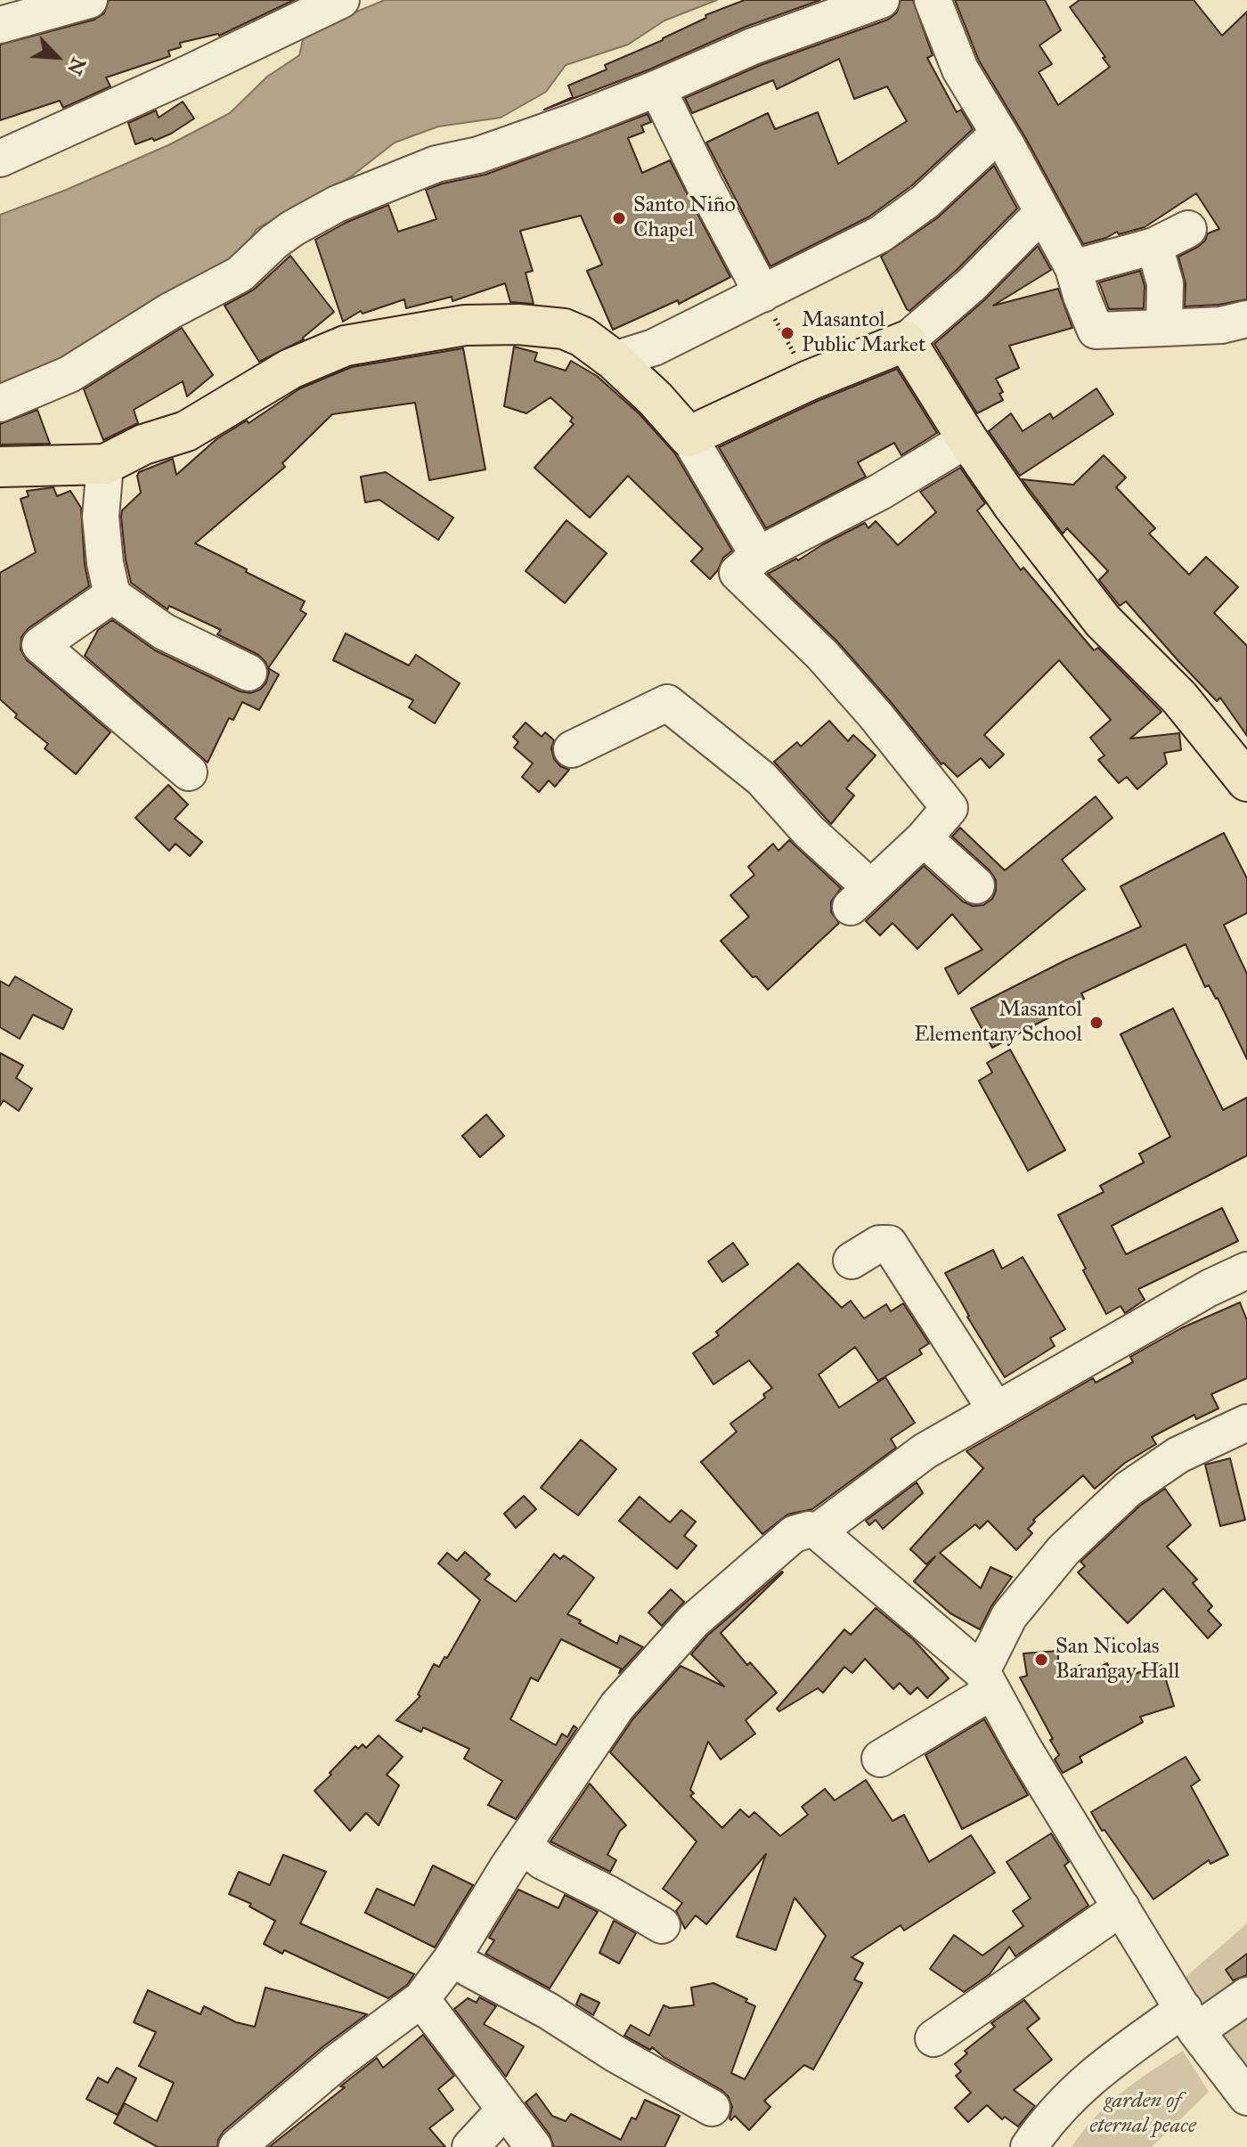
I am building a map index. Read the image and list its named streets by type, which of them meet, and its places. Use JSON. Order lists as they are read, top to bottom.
{
  "parks": ["garden of eternal peace"],
  "places": [
    "Santo Niño Chapel",
    "Masantol Public Market",
    "Masantol Elementary School",
    "San Nicolas Barangay Hall"
  ],
  "north": "bottom right"
}
